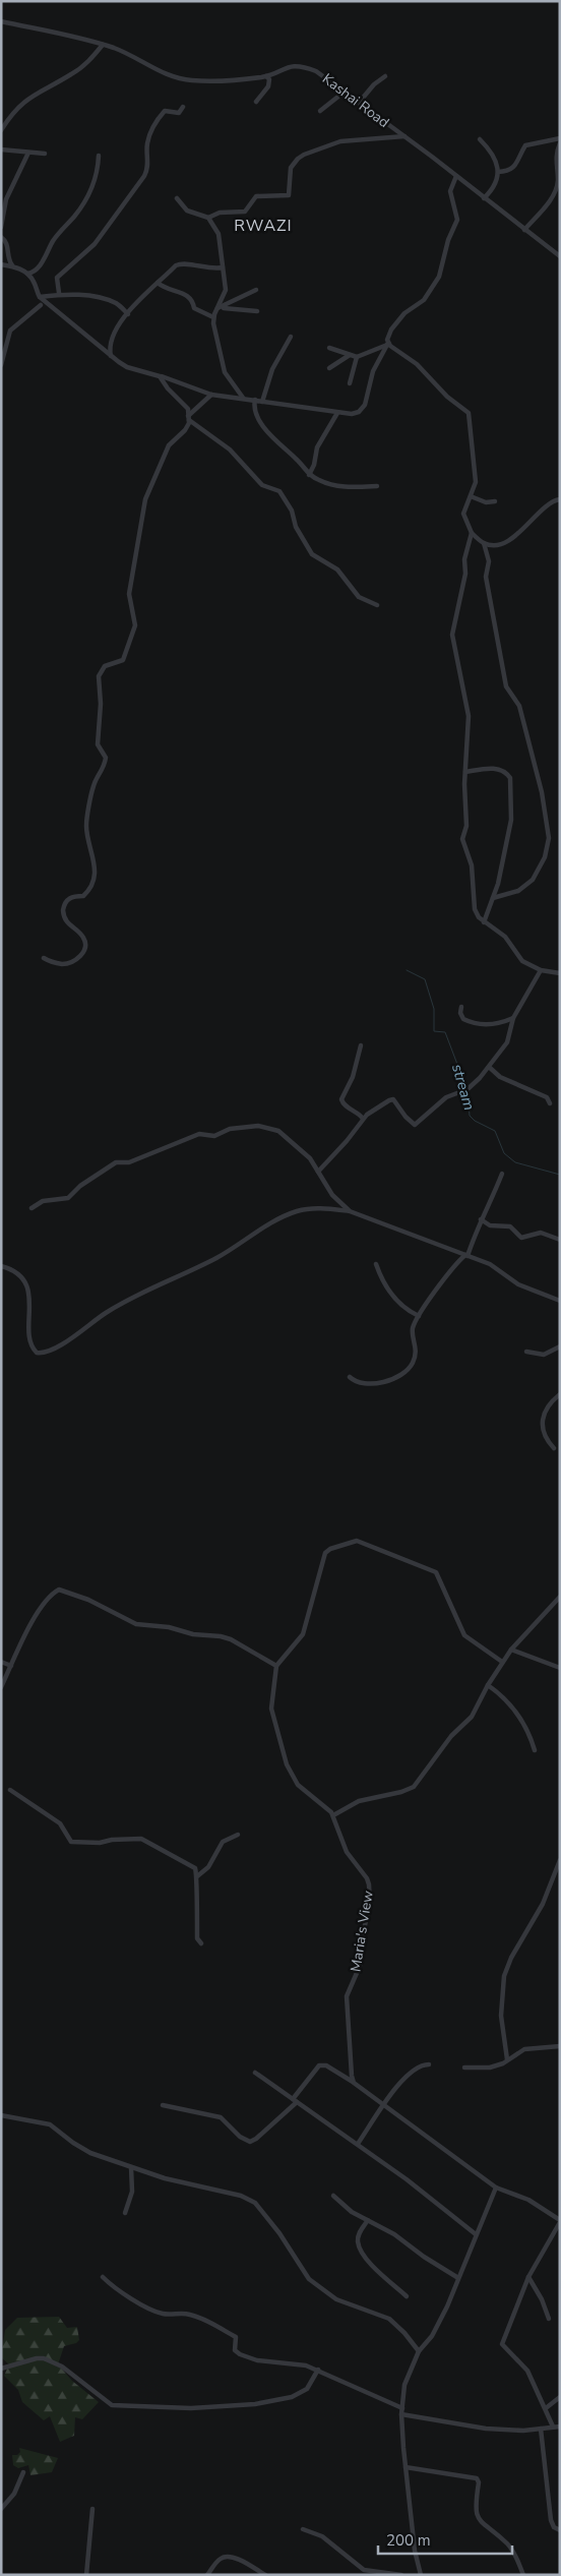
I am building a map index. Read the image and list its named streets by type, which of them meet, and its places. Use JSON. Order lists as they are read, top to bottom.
{
  "streets": {
    "street": ["Kashai Road", "Maria's View"]
  },
  "districts": ["RWAZI"],
  "water": ["stream"],
  "scale_bar": "200 m"
}
